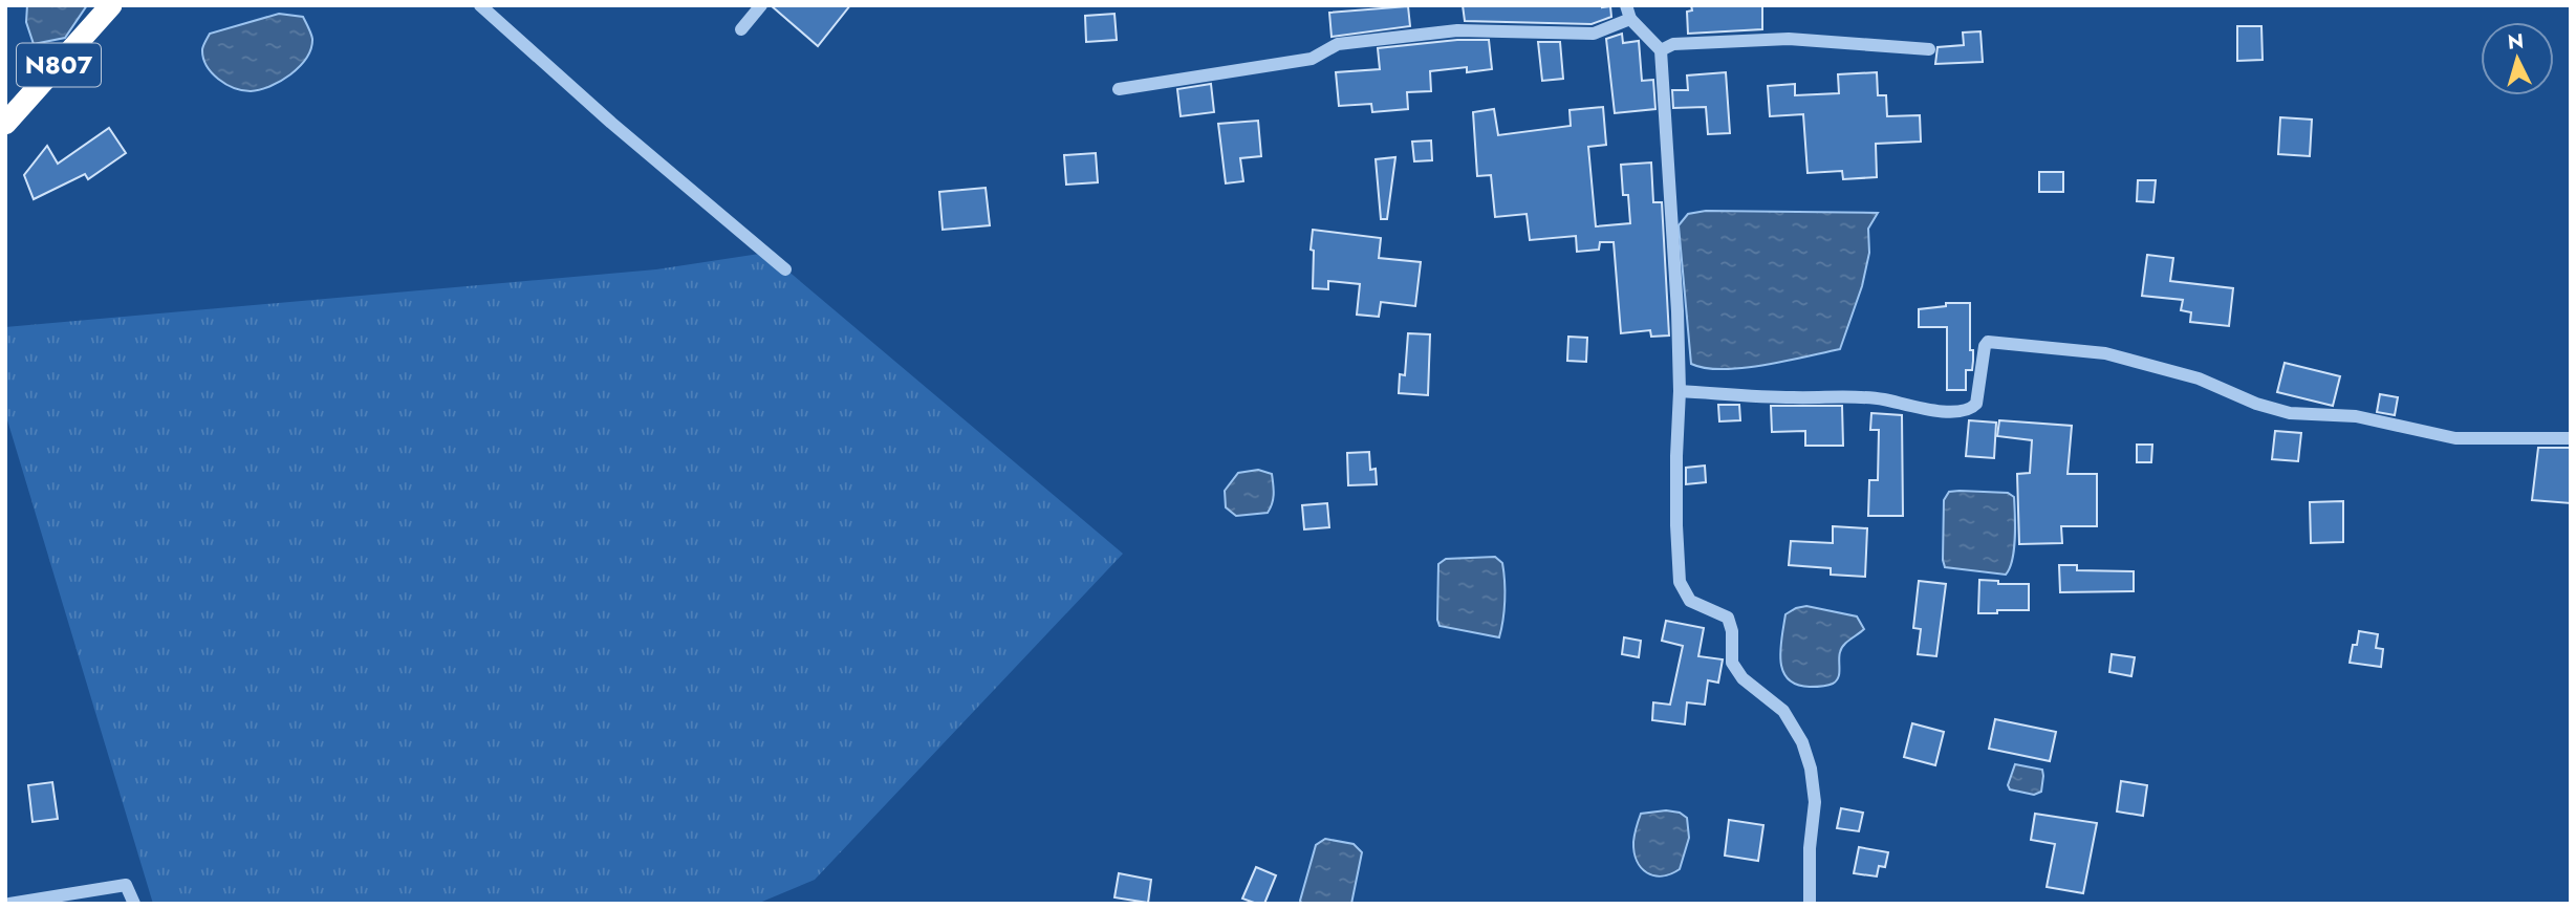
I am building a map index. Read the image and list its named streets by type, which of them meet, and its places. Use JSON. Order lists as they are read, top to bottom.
{
  "streets": {
    "highway": ["N807"]
  },
  "north": "top"
}
